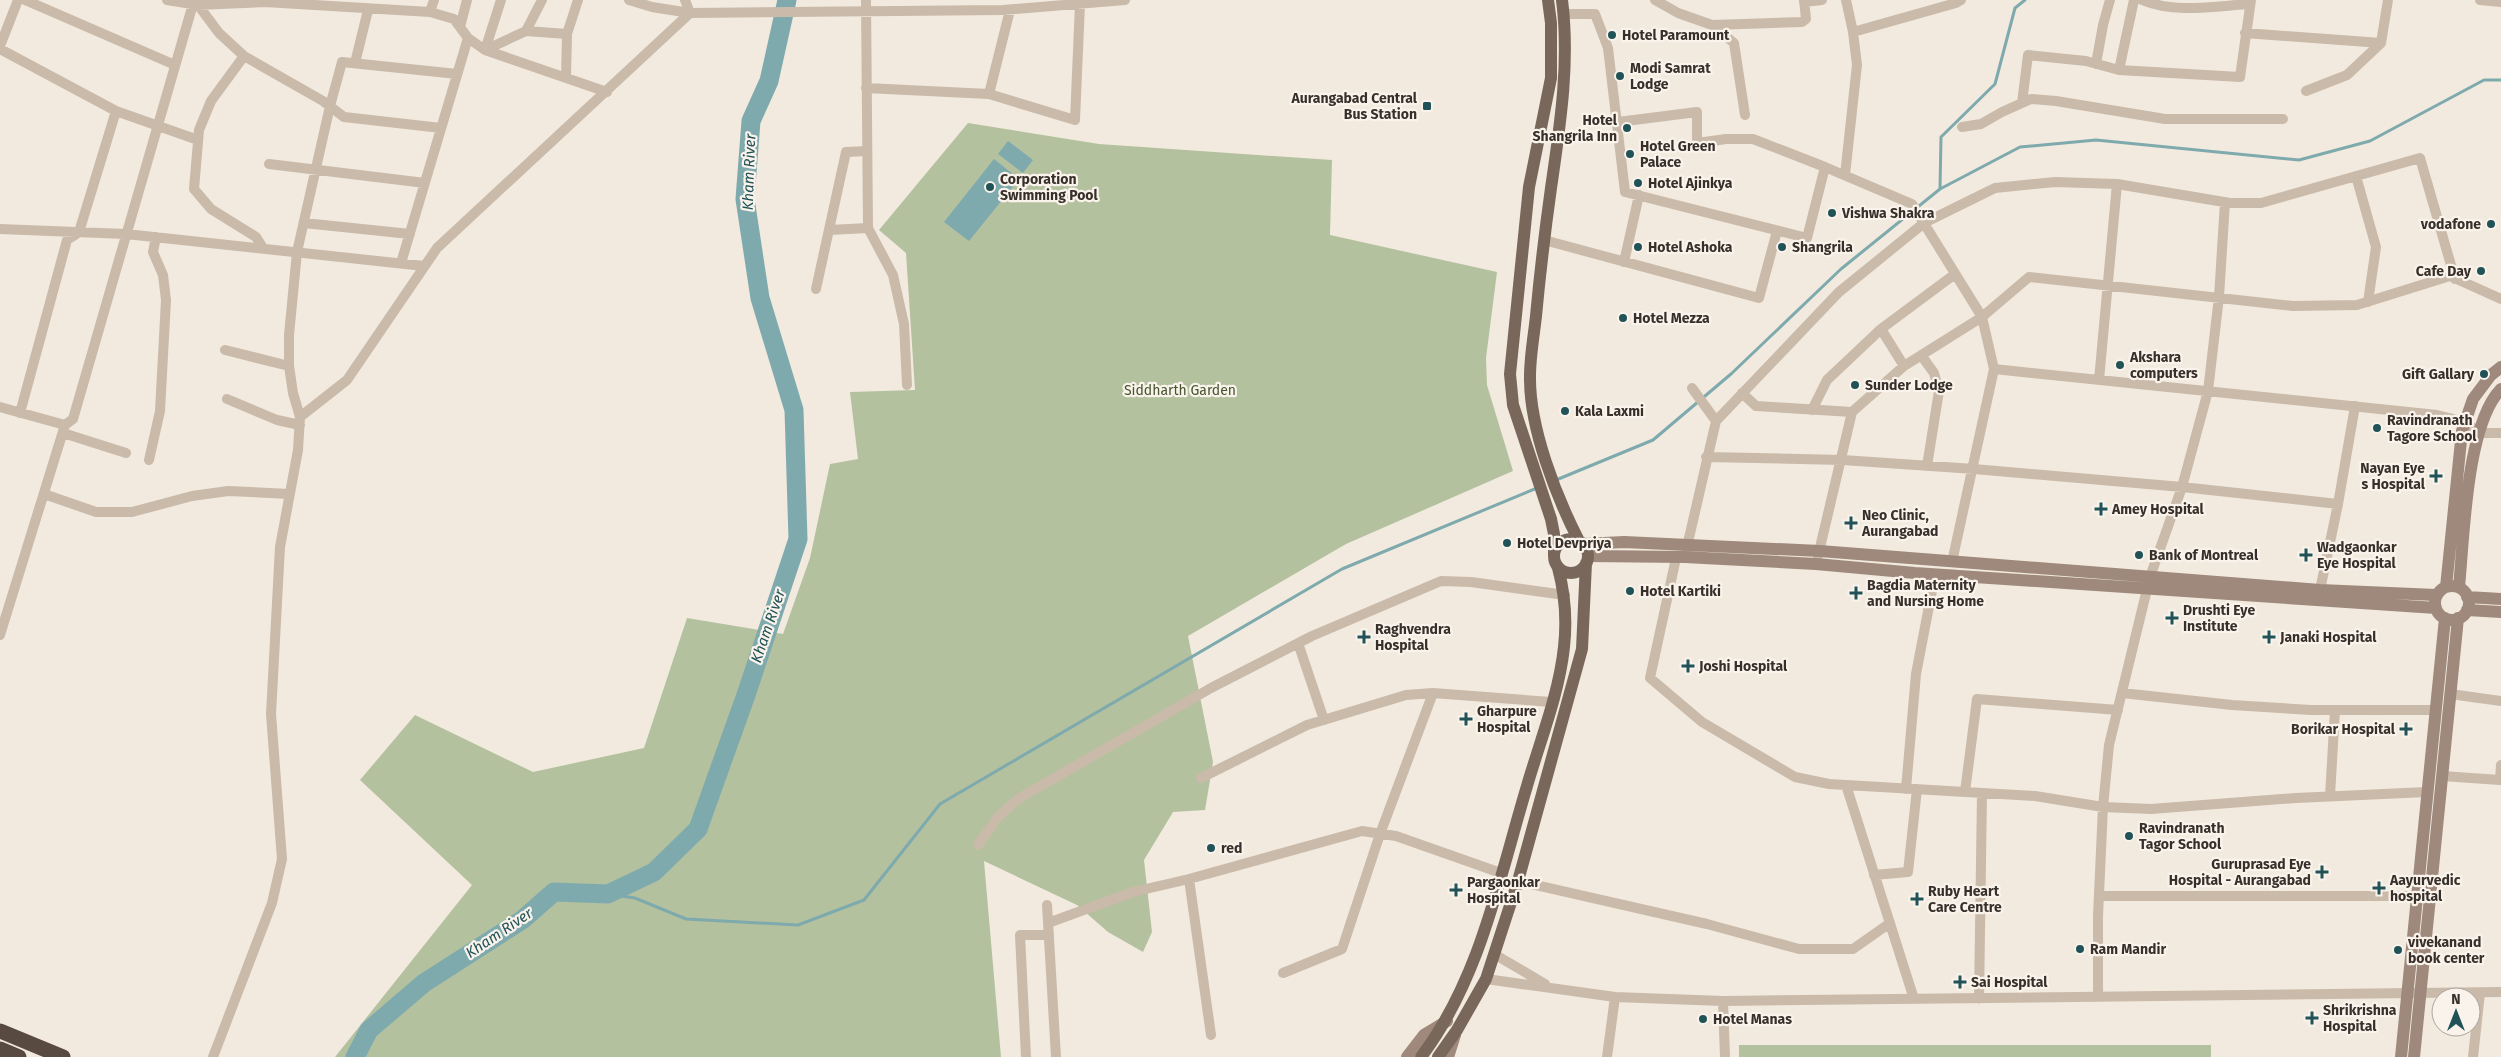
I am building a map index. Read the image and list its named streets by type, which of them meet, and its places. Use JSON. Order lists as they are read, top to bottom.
{
  "water": ["Kham River"],
  "parks": ["Siddharth Garden"],
  "places": {
    "other": [
      "Hotel Paramount",
      "Modi Samrat Lodge",
      "Hotel Shangrila Inn",
      "Hotel Green Palace",
      "Hotel Ajinkya",
      "Corporation Swimming Pool",
      "Vishwa Shakra",
      "vodafone",
      "Hotel Ashoka",
      "Shangrila",
      "Cafe Day",
      "Hotel Mezza",
      "Akshara computers",
      "Gift Gallary",
      "Sunder Lodge",
      "Kala Laxmi",
      "Ravindranath Tagore School",
      "Hotel Devpriya",
      "Bank of Montreal",
      "Hotel Kartiki",
      "Ravindranath Tagor School",
      "red",
      "Ram Mandir",
      "vivekanand book center",
      "Hotel Manas"
    ],
    "transit": ["Aurangabad Central Bus Station"],
    "health": [
      "Nayan Eye s Hospital",
      "Amey Hospital",
      "Neo Clinic, Aurangabad",
      "Wadgaonkar Eye Hospital",
      "Bagdia Maternity and Nursing Home",
      "Drushti Eye Institute",
      "Raghvendra Hospital",
      "Janaki Hospital",
      "Joshi Hospital",
      "Gharpure Hospital",
      "Borikar Hospital",
      "Guruprasad Eye Hospital - Aurangabad",
      "Aayurvedic hospital",
      "Pargaonkar Hospital",
      "Ruby Heart Care Centre",
      "Sai Hospital",
      "Shrikrishna Hospital"
    ]
  },
  "north": "top"
}
